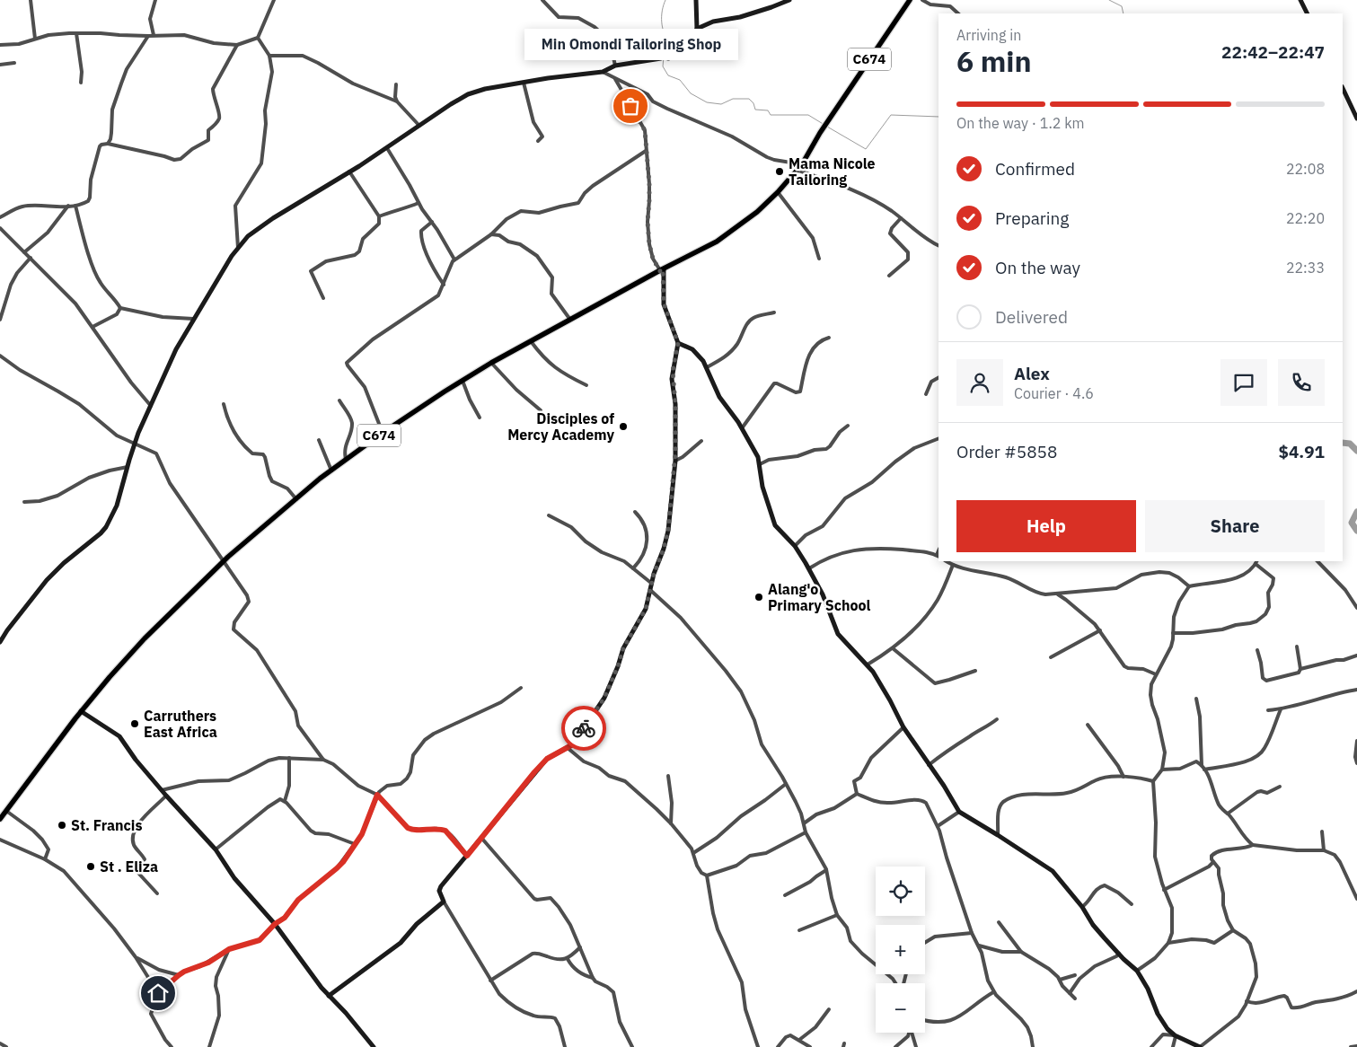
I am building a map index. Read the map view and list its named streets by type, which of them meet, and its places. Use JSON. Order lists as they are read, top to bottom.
{
  "streets": {
    "main road": ["C674"]
  },
  "places": [
    "Min Omondi Tailoring Shop",
    "Mama Nicole Tailoring",
    "Disciples of Mercy Academy",
    "Alang'o Primary School",
    "Carruthers East Africa",
    "St. Francis",
    "St . Eliza"
  ],
  "page": {
    "heading": ["6 min", "Arriving in", "22:42–22:47"],
    "panel": [
      "Alex",
      "Courier · 4.6",
      "Order #5858",
      "$4.91"
    ],
    "bubble": "Min Omondi Tailoring Shop",
    "bar": "On the way · 1.2 km",
    "list": [
      ["Confirmed", "22:08"],
      ["Preparing", "22:20"],
      ["On the way", "22:33"],
      "Delivered"
    ],
    "buttons": ["Help", "Share"],
    "map_buttons": ["+", "−"]
  }
}
